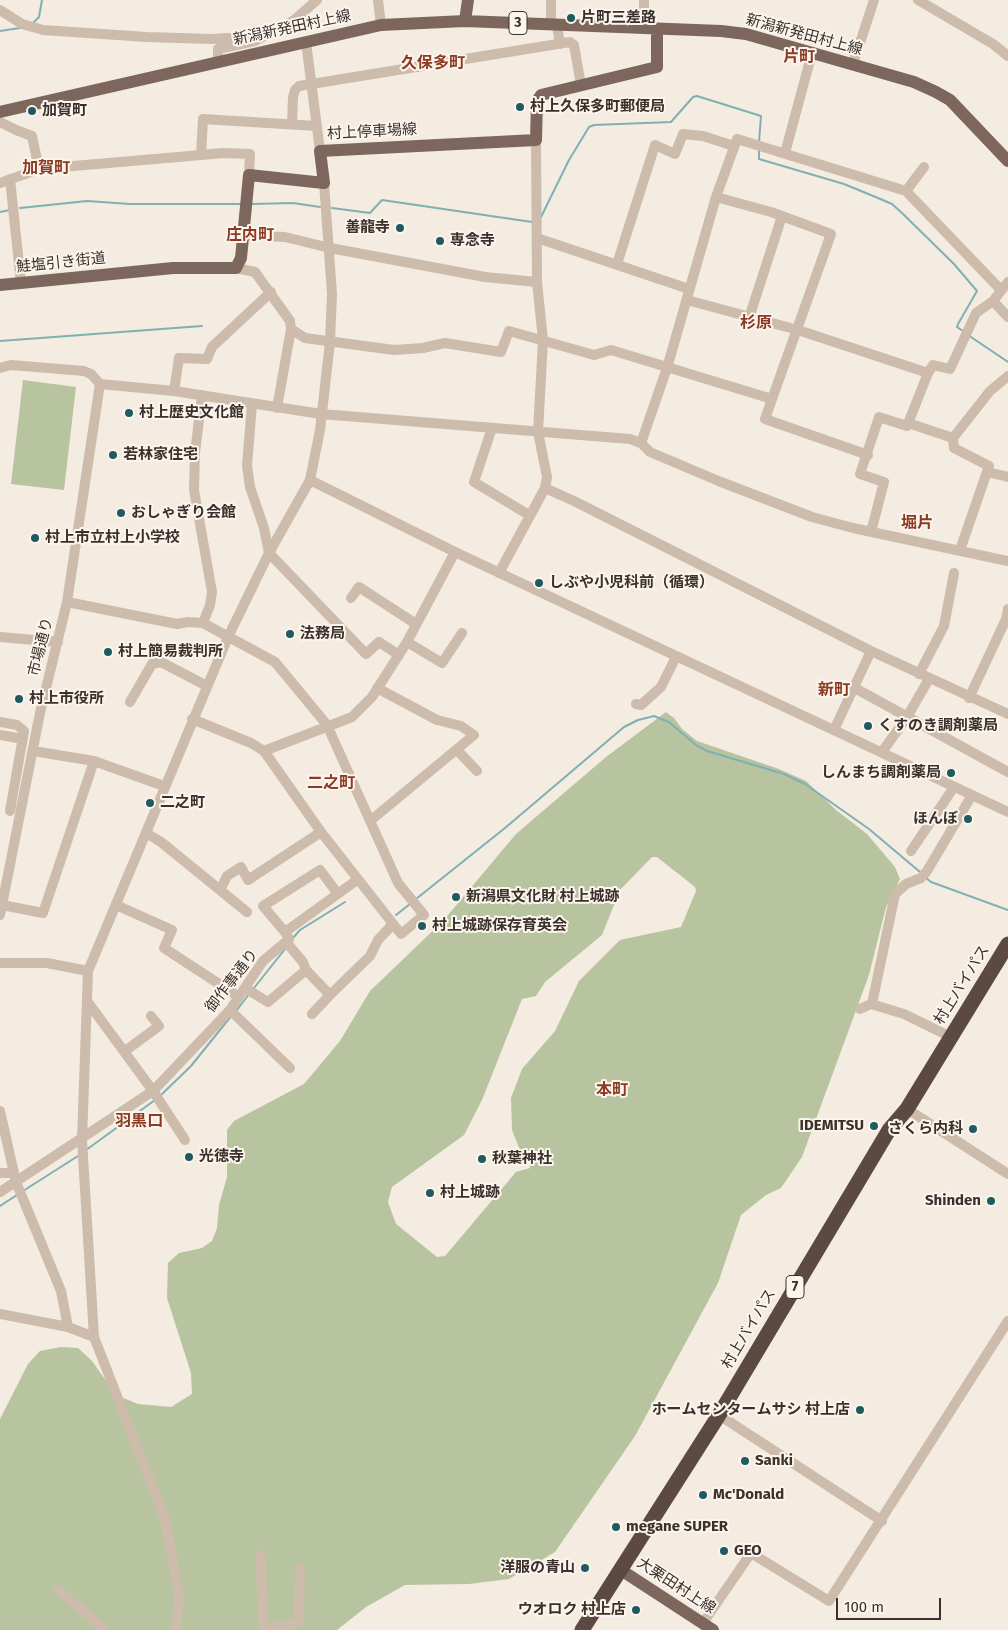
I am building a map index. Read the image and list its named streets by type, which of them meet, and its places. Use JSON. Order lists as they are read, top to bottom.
{
  "streets": {
    "highway": ["村上バイパス", "7"],
    "main road": [
      "3",
      "新潟新発田村上線",
      "村上停車場線",
      "鮭塩引き街道",
      "大栗田村上線"
    ],
    "street": ["市場通り", "御作事通り"]
  },
  "crossings": [
    ["村上バイパス", "大栗田村上線"]
  ],
  "districts": [
    "片町",
    "久保多町",
    "加賀町",
    "庄内町",
    "杉原",
    "堀片",
    "新町",
    "二之町",
    "本町",
    "羽黒口"
  ],
  "places": [
    "片町三差路",
    "村上久保多町郵便局",
    "加賀町",
    "善龍寺",
    "専念寺",
    "村上歴史文化館",
    "若林家住宅",
    "おしゃぎり会館",
    "村上市立村上小学校",
    "しぶや小児科前（循環）",
    "法務局",
    "村上簡易裁判所",
    "村上市役所",
    "くすのき調剤薬局",
    "しんまち調剤薬局",
    "二之町",
    "ほんぼ",
    "新潟県文化財 村上城跡",
    "村上城跡保存育英会",
    "IDEMITSU",
    "さくら内科",
    "光徳寺",
    "秋葉神社",
    "村上城跡",
    "Shinden",
    "ホームセンタームサシ 村上店",
    "Sanki",
    "Mc'Donald",
    "megane SUPER",
    "GEO",
    "洋服の青山",
    "ウオロク 村上店"
  ],
  "scale_bar": "100 m"
}
